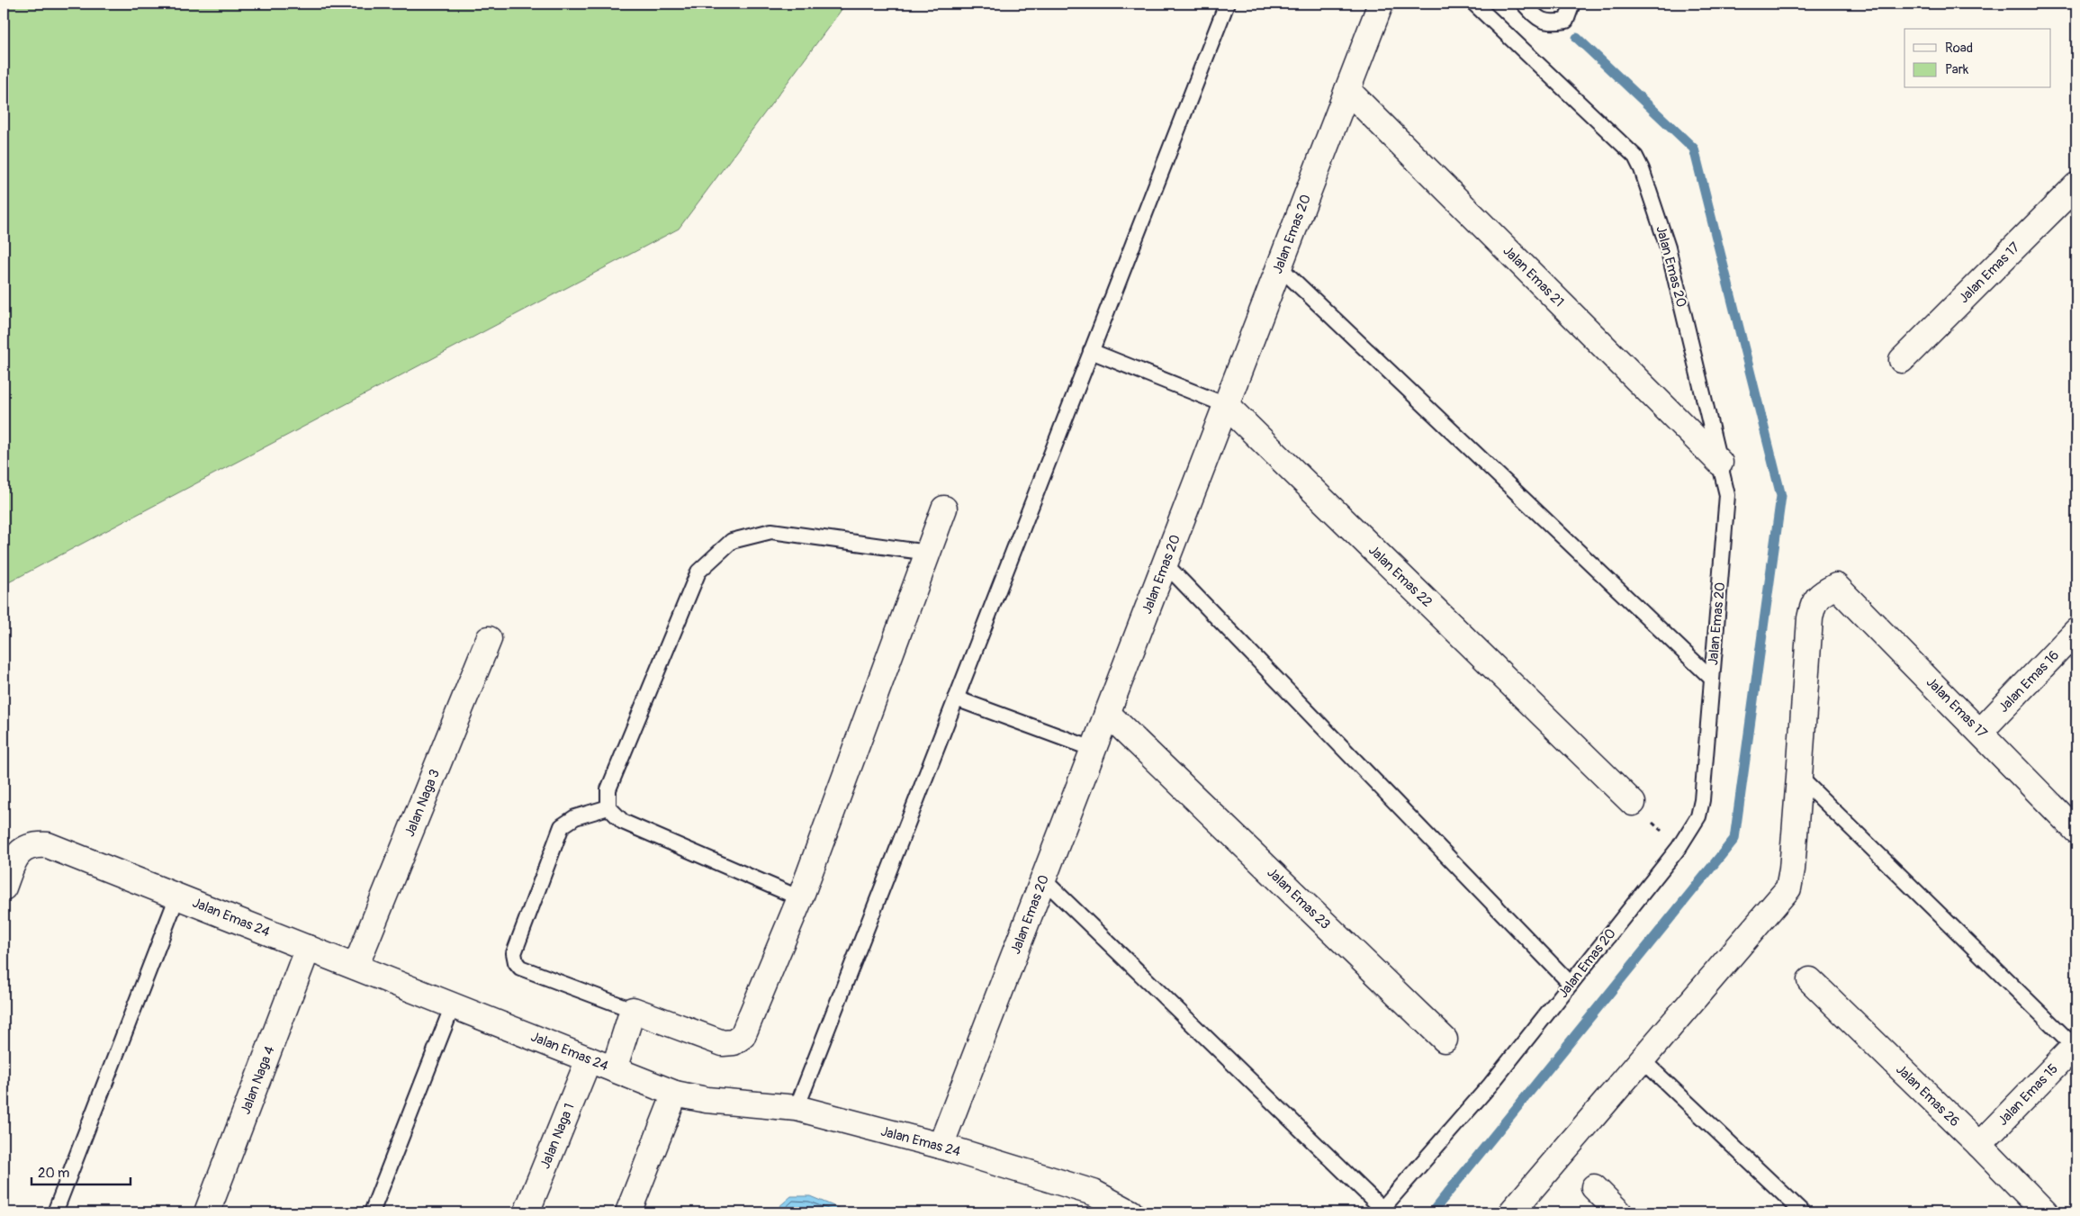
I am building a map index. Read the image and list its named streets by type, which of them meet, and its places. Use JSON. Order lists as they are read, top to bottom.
{
  "streets": {
    "street": [
      "Jalan Emas 20",
      "Jalan Emas 17",
      "Jalan Emas 21",
      "Jalan Emas 22",
      "Jalan Emas 16",
      "Jalan Naga 3",
      "Jalan Emas 23",
      "Jalan Emas 24",
      "Jalan Naga 4",
      "Jalan Emas 15",
      "Jalan Emas 26",
      "Jalan Naga 1"
    ]
  },
  "crossings": [
    ["Jalan Emas 20", "Jalan Emas 21"],
    ["Jalan Emas 20", "Jalan Emas 22"],
    ["Jalan Emas 20", "Jalan Emas 23"],
    ["Jalan Emas 20", "Jalan Emas 24"],
    ["Jalan Emas 17", "Jalan Emas 16"],
    ["Jalan Naga 3", "Jalan Emas 24"],
    ["Jalan Emas 24", "Jalan Naga 4"],
    ["Jalan Emas 24", "Jalan Naga 1"],
    ["Jalan Emas 15", "Jalan Emas 26"]
  ],
  "legend": ["Road", "Park"],
  "scale_bar": "20 m"
}
